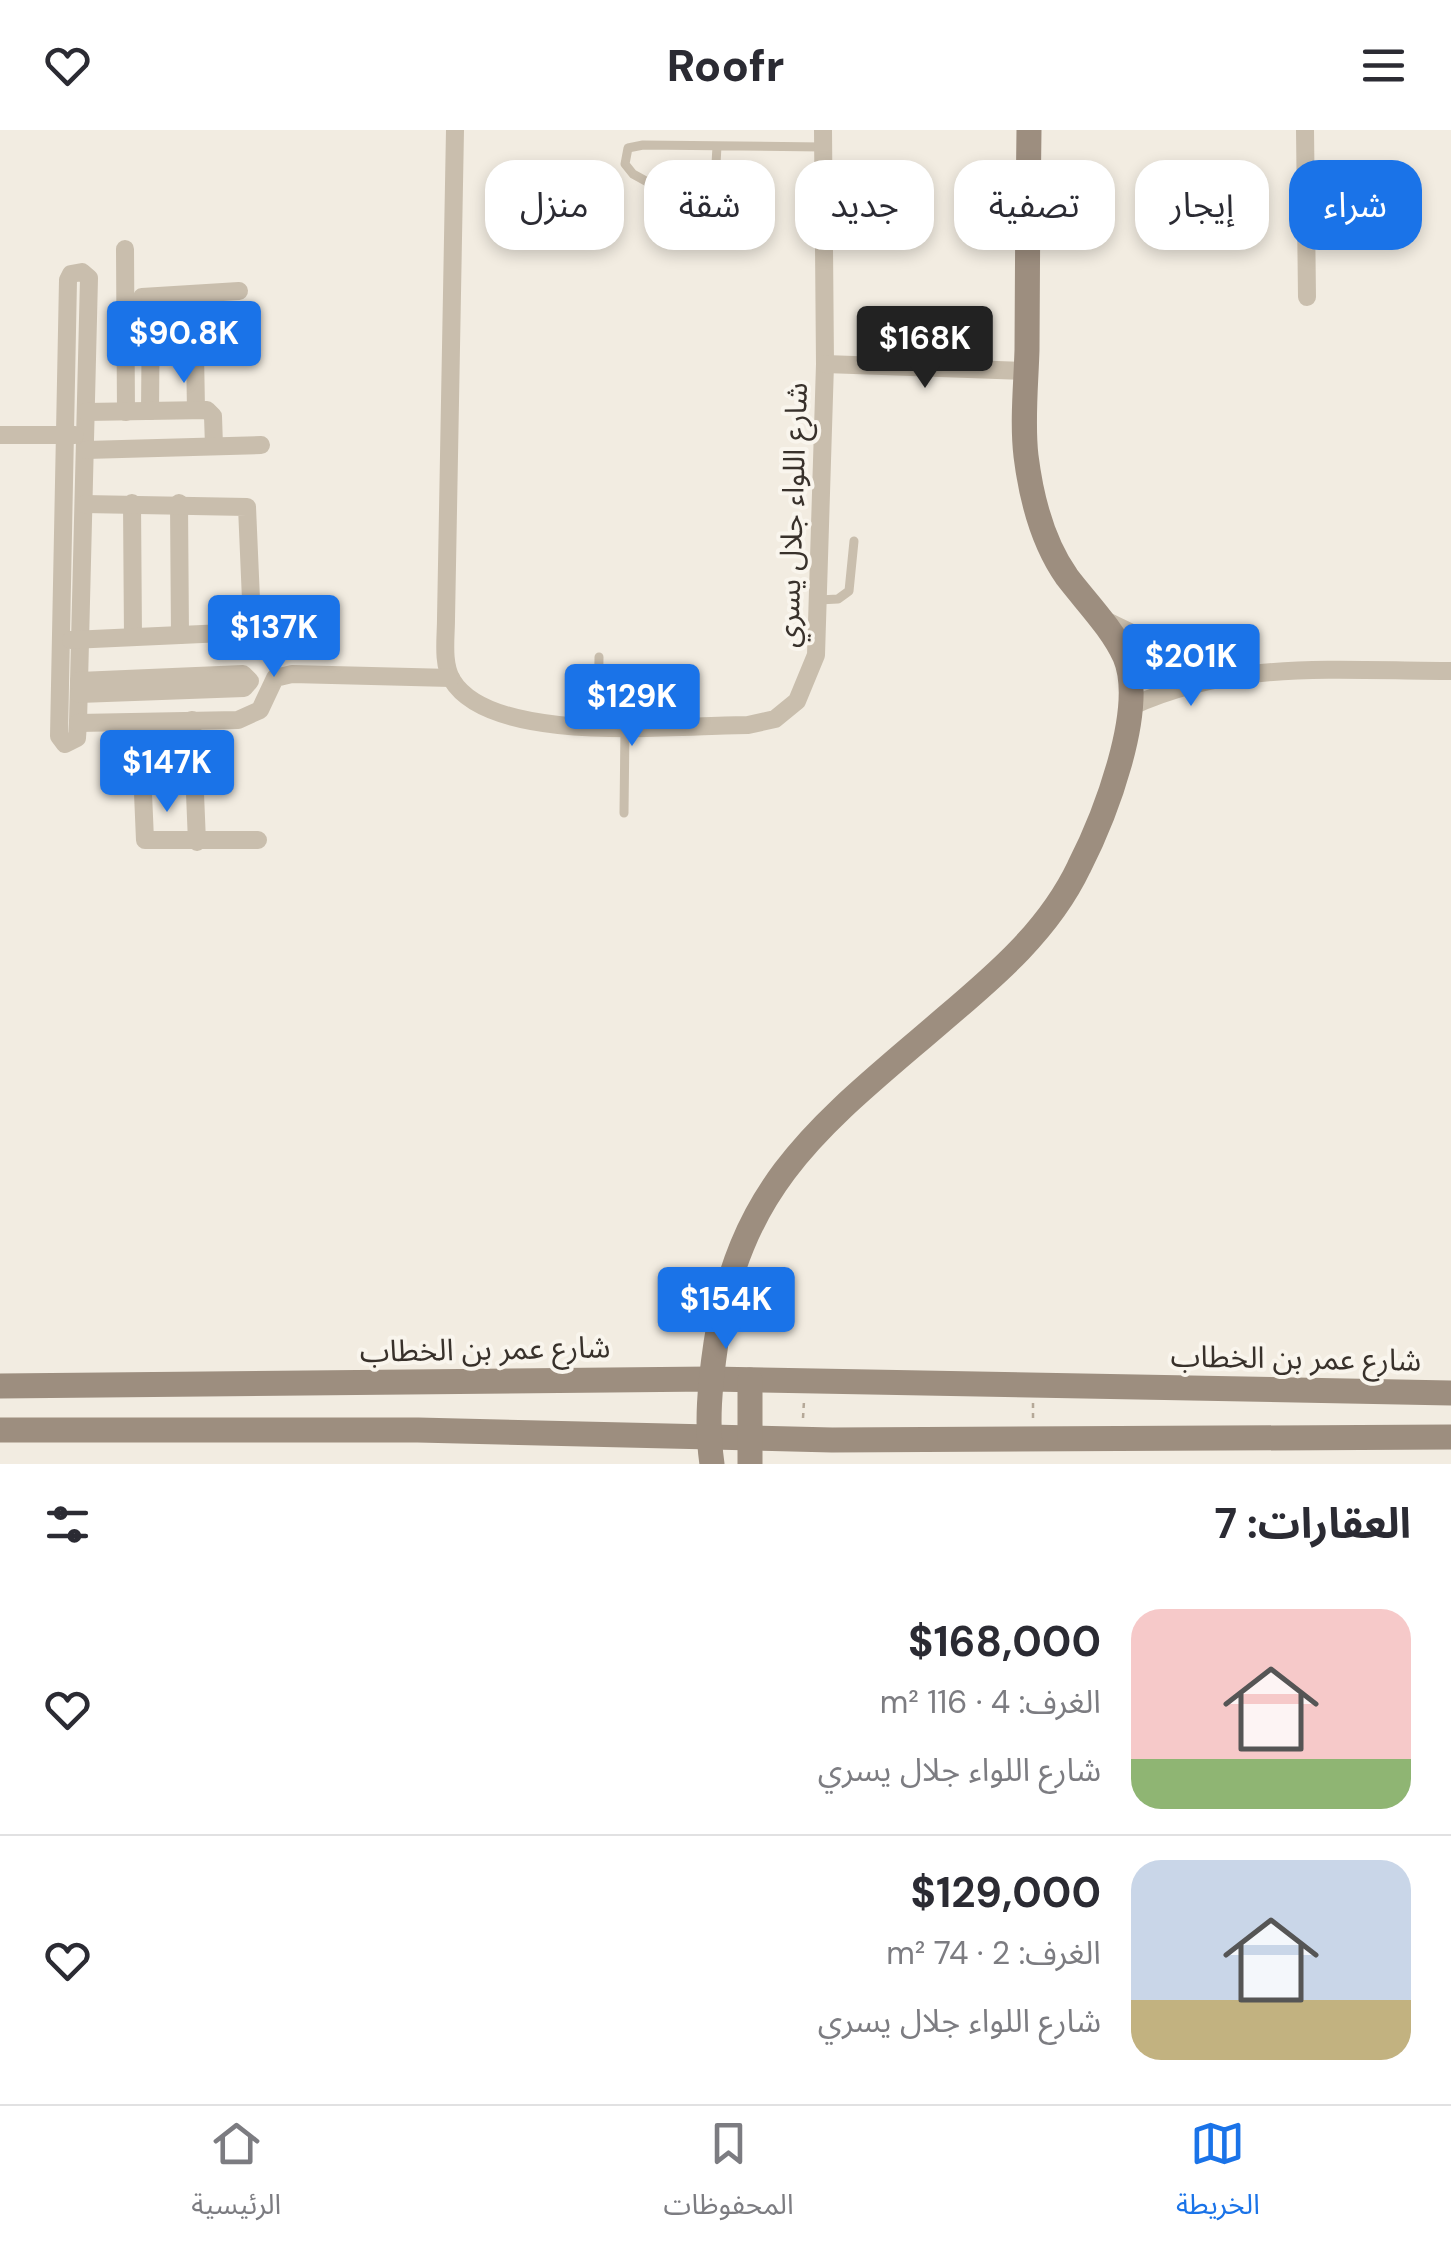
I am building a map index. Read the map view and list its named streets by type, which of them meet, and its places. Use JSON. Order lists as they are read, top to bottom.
{
  "streets": {
    "street": ["شارع اللواء جلال يسري", "شارع عمر بن الخطاب"]
  },
  "page": {
    "header": "Roofr",
    "chip": [
      "شراء",
      "إيجار",
      "تصفية",
      "جديد",
      "شقة",
      "منزل"
    ],
    "price": [
      "$90.8K",
      "$168K",
      "$137K",
      "$201K",
      "$129K",
      "$147K",
      "$154K"
    ],
    "heading": "العقارات: 7",
    "list": [
      {
        "name": "$168,000",
        "note": "الغرف: 4 · 116 m² · شارع اللواء جلال يسري"
      },
      {
        "name": "$129,000",
        "note": "الغرف: 2 · 74 m² · شارع اللواء جلال يسري"
      }
    ],
    "tabs": ["الخريطة", "المحفوظات", "الرئيسية"]
  }
}
